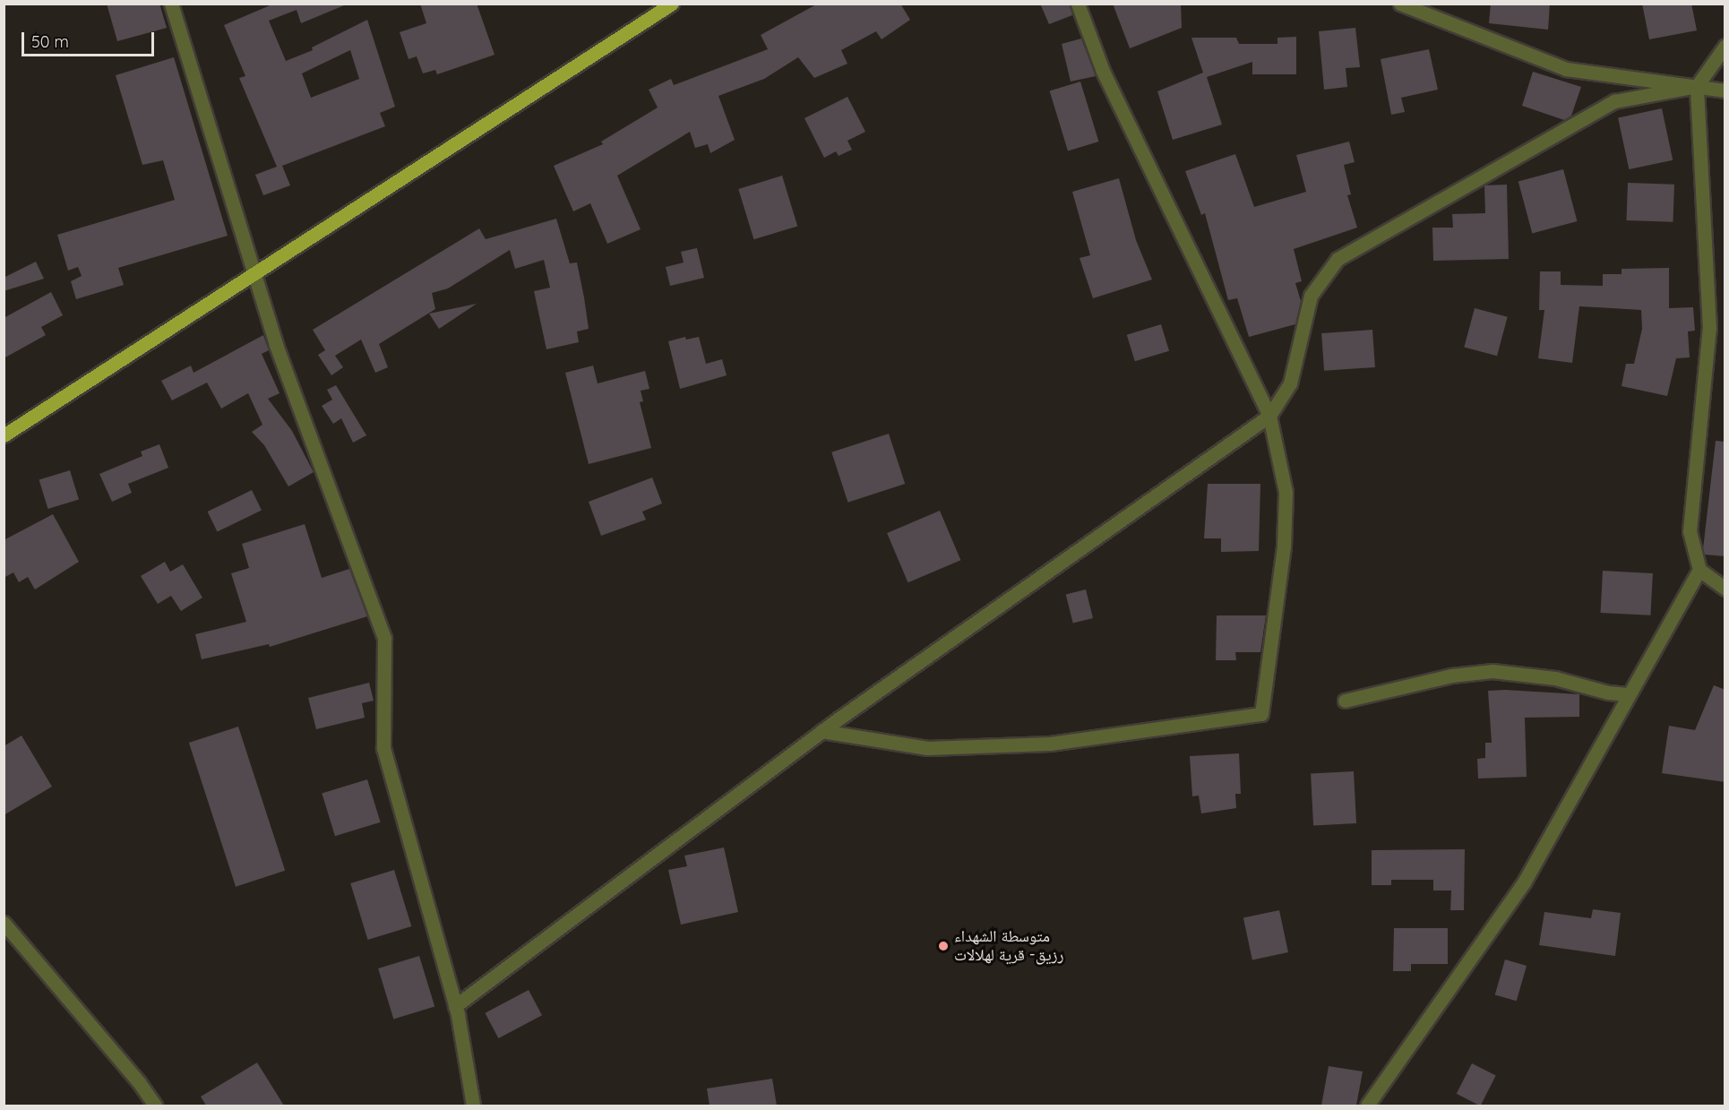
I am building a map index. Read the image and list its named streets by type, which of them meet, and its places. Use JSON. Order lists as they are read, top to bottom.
{
  "places": ["متوسطة الشهداء رزيق- قرية لهلالات"],
  "scale_bar": "50 m"
}
